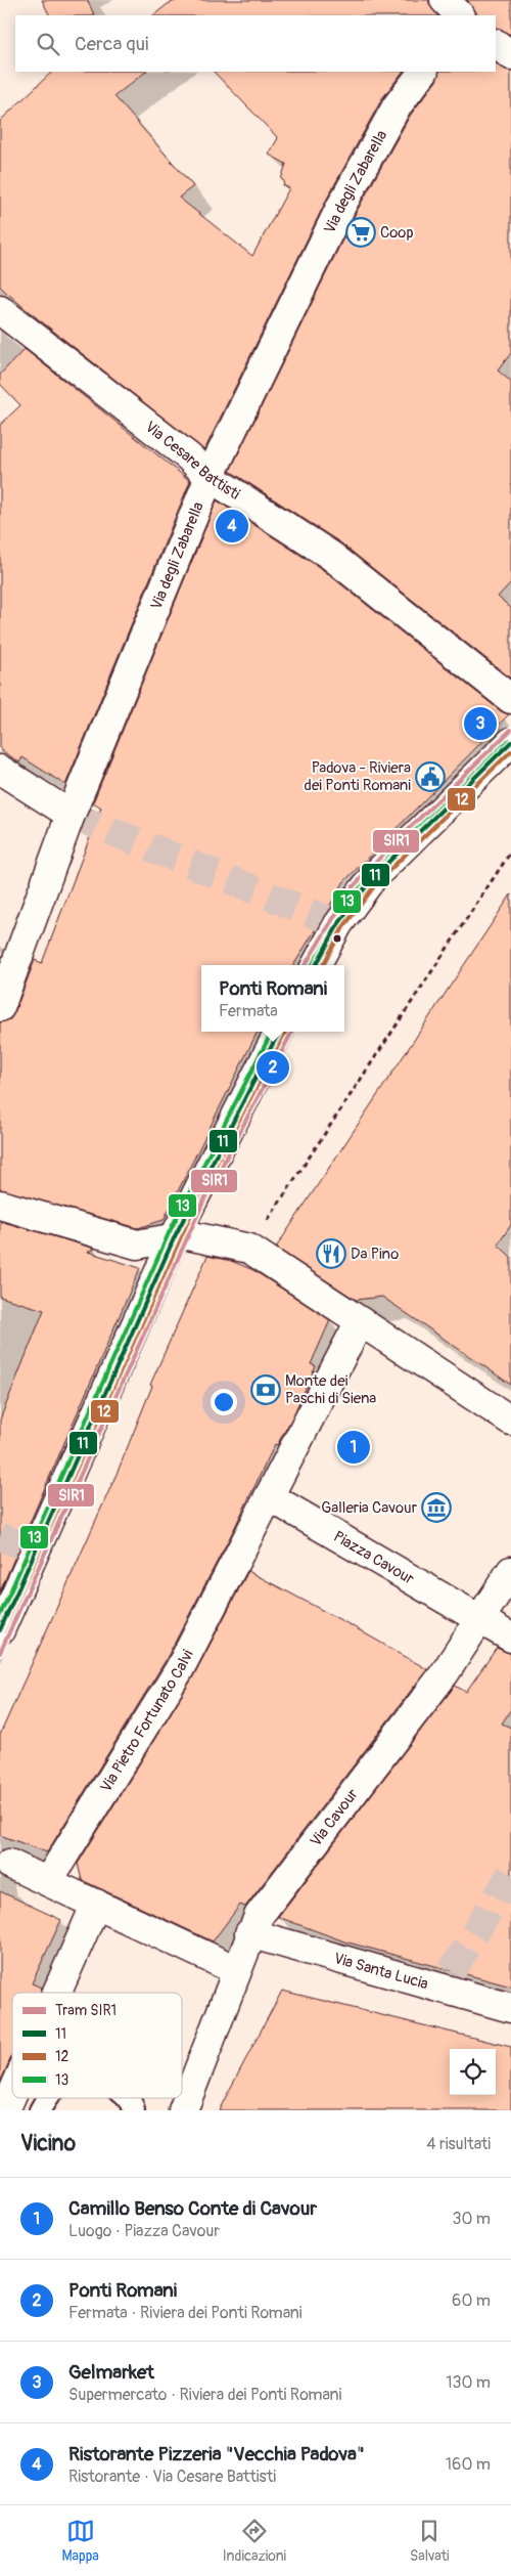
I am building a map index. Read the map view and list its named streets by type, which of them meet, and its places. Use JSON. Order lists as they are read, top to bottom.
{
  "streets": {
    "street": [
      "Via degli Zabarella",
      "Via Cesare Battisti",
      "Piazza Cavour",
      "Via Pietro Fortunato Calvi",
      "Via Cavour",
      "Via Santa Lucia"
    ]
  },
  "crossings": [
    ["Via degli Zabarella", "Via Cesare Battisti"],
    ["Piazza Cavour", "Via Pietro Fortunato Calvi"],
    ["Piazza Cavour", "Via Cavour"],
    ["Via Cavour", "Via Santa Lucia"]
  ],
  "places": {
    "supermarket": ["Coop"],
    "public building": ["Padova - Riviera dei Ponti Romani"],
    "restaurant": ["Da Pino"],
    "bank": ["Monte dei Paschi di Siena"],
    "museum": ["Galleria Cavour"]
  },
  "lines": [
    "tram line SIR1",
    "transit line 13",
    "transit line 11",
    "transit line 12"
  ],
  "legend": [
    "Tram SIR1",
    "11",
    "12",
    "13"
  ],
  "page": {
    "search": "Cerca qui",
    "pins": [
      "4",
      "3",
      "2",
      "1"
    ],
    "popup": ["Ponti Romani", "Fermata"],
    "heading": ["Vicino", "4 risultati"],
    "list": [
      {
        "mark": "1",
        "name": "Camillo Benso Conte di Cavour",
        "note": "Luogo · Piazza Cavour",
        "value": "30 m"
      },
      {
        "mark": "2",
        "name": "Ponti Romani",
        "note": "Fermata · Riviera dei Ponti Romani",
        "value": "60 m"
      },
      {
        "mark": "3",
        "name": "Gelmarket",
        "note": "Supermercato · Riviera dei Ponti Romani",
        "value": "130 m"
      },
      {
        "mark": "4",
        "name": "Ristorante Pizzeria \"Vecchia Padova\"",
        "note": "Ristorante · Via Cesare Battisti",
        "value": "160 m"
      }
    ],
    "nav": ["Mappa", "Indicazioni", "Salvati"]
  }
}
